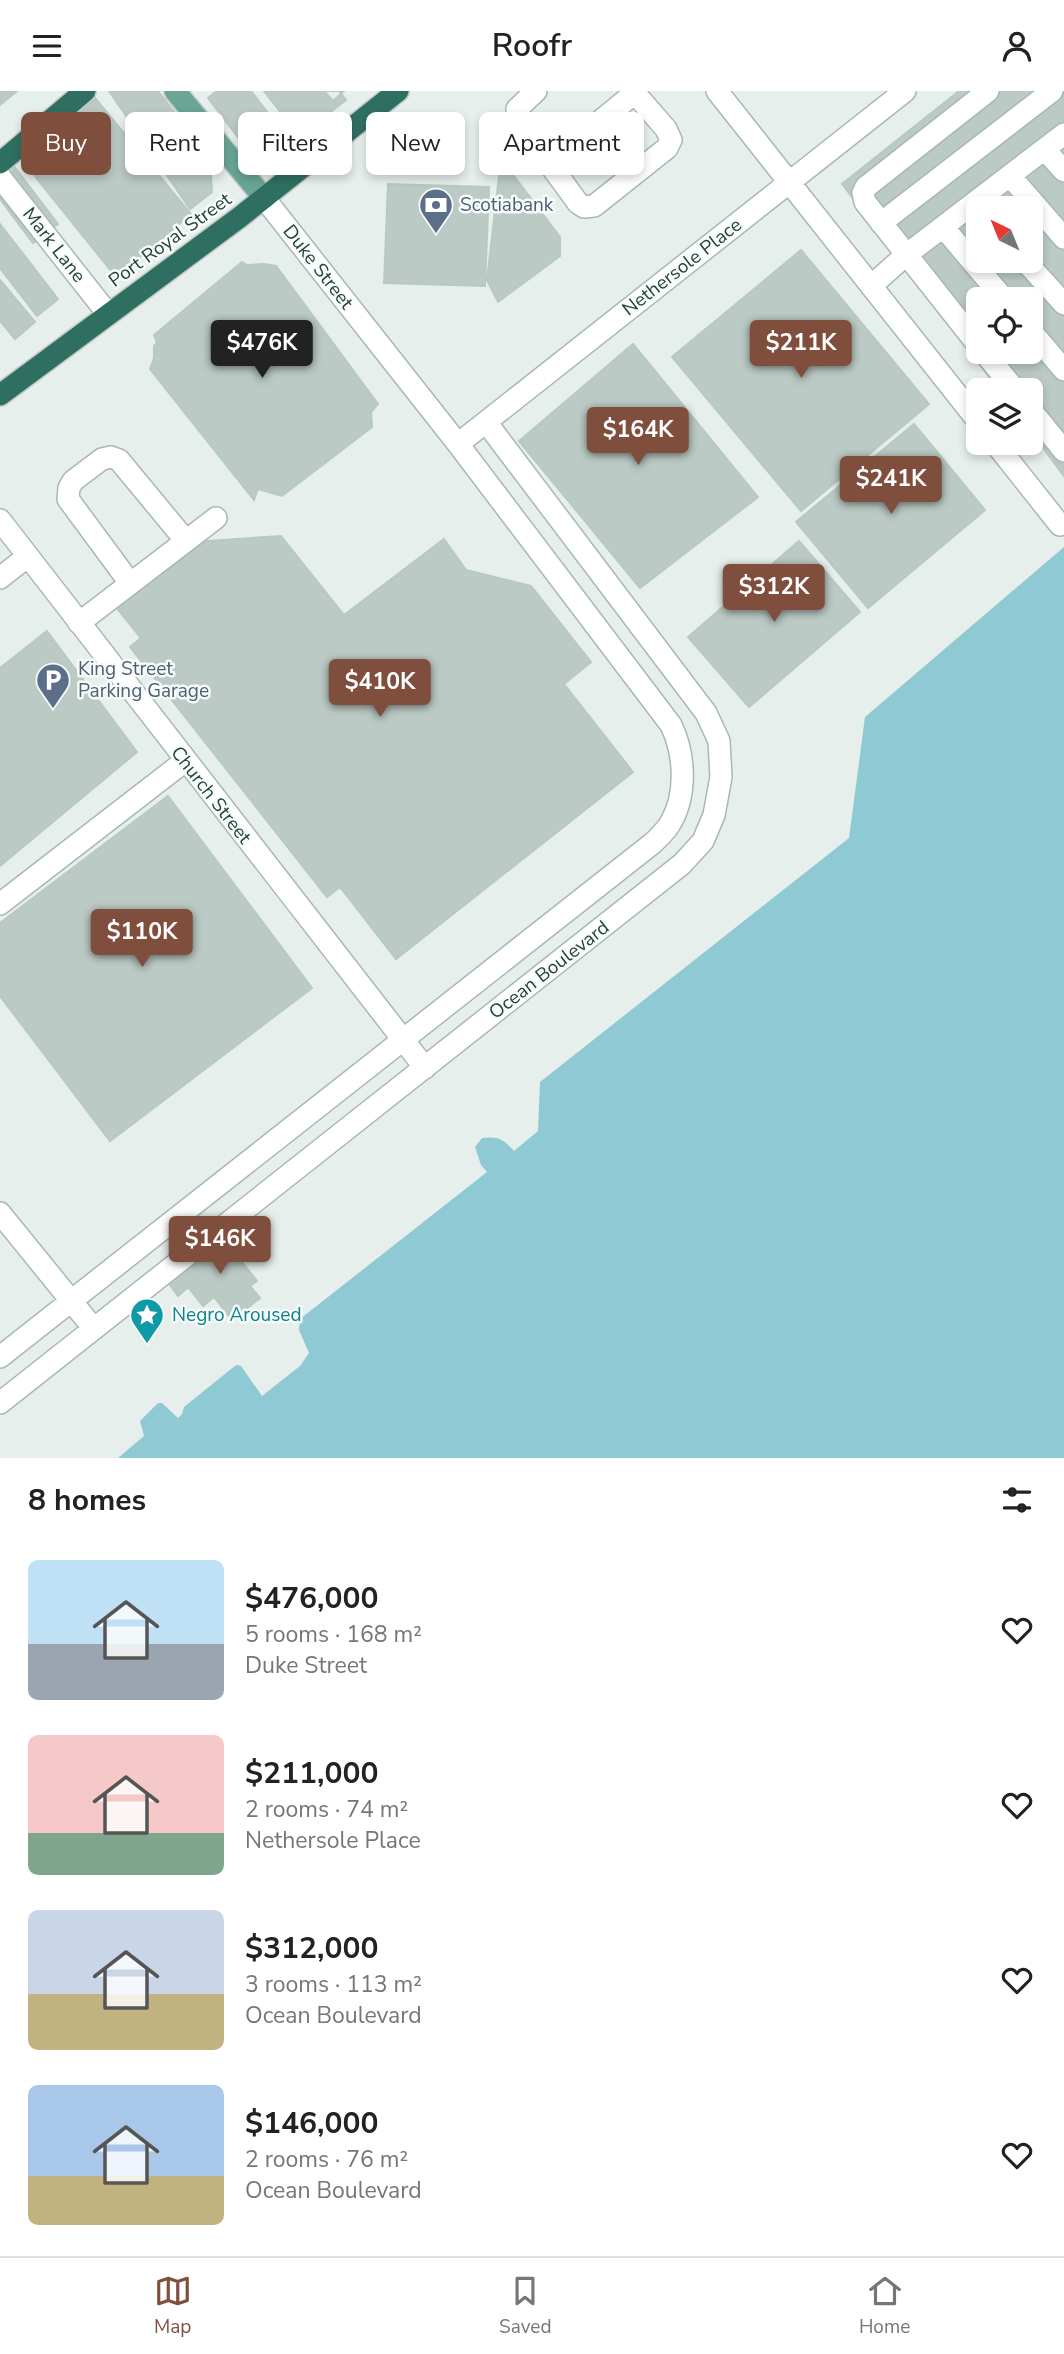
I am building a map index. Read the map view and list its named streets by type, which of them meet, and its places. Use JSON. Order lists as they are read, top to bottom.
{
  "streets": {
    "highway": ["Port Royal Street"],
    "main road": ["Duke Street"],
    "street": [
      "Mark Lane",
      "Nethersole Place",
      "Church Street",
      "Ocean Boulevard"
    ]
  },
  "crossings": [
    ["Port Royal Street", "Mark Lane"],
    ["Port Royal Street", "Duke Street"],
    ["Duke Street", "Nethersole Place"],
    ["Duke Street", "Ocean Boulevard"],
    ["Nethersole Place", "Ocean Boulevard"],
    ["Church Street", "Ocean Boulevard"]
  ],
  "places": {
    "bank": ["Scotiabank"],
    "parking": ["King Street Parking Garage"],
    "place": ["Negro Aroused"]
  },
  "north": "top left",
  "page": {
    "header": "Roofr",
    "chip": [
      "Buy",
      "Rent",
      "Filters",
      "New",
      "Apartment"
    ],
    "price": [
      "$476K",
      "$211K",
      "$164K",
      "$241K",
      "$312K",
      "$410K",
      "$110K",
      "$146K"
    ],
    "heading": "8 homes",
    "list": [
      {
        "name": "$476,000",
        "note": "5 rooms · 168 m² · Duke Street"
      },
      {
        "name": "$211,000",
        "note": "2 rooms · 74 m² · Nethersole Place"
      },
      {
        "name": "$312,000",
        "note": "3 rooms · 113 m² · Ocean Boulevard"
      },
      {
        "name": "$146,000",
        "note": "2 rooms · 76 m² · Ocean Boulevard"
      }
    ],
    "tabs": ["Map", "Saved", "Home"]
  }
}
